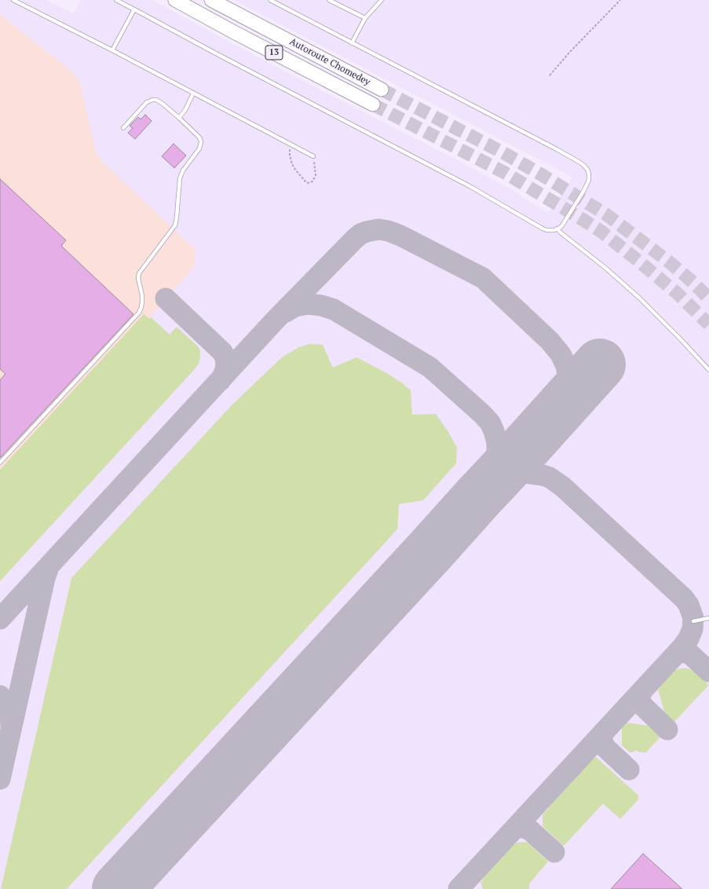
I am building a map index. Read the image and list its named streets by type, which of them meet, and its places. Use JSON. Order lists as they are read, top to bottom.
{
  "streets": {
    "highway": ["13", "Autoroute Chomedey"]
  }
}
